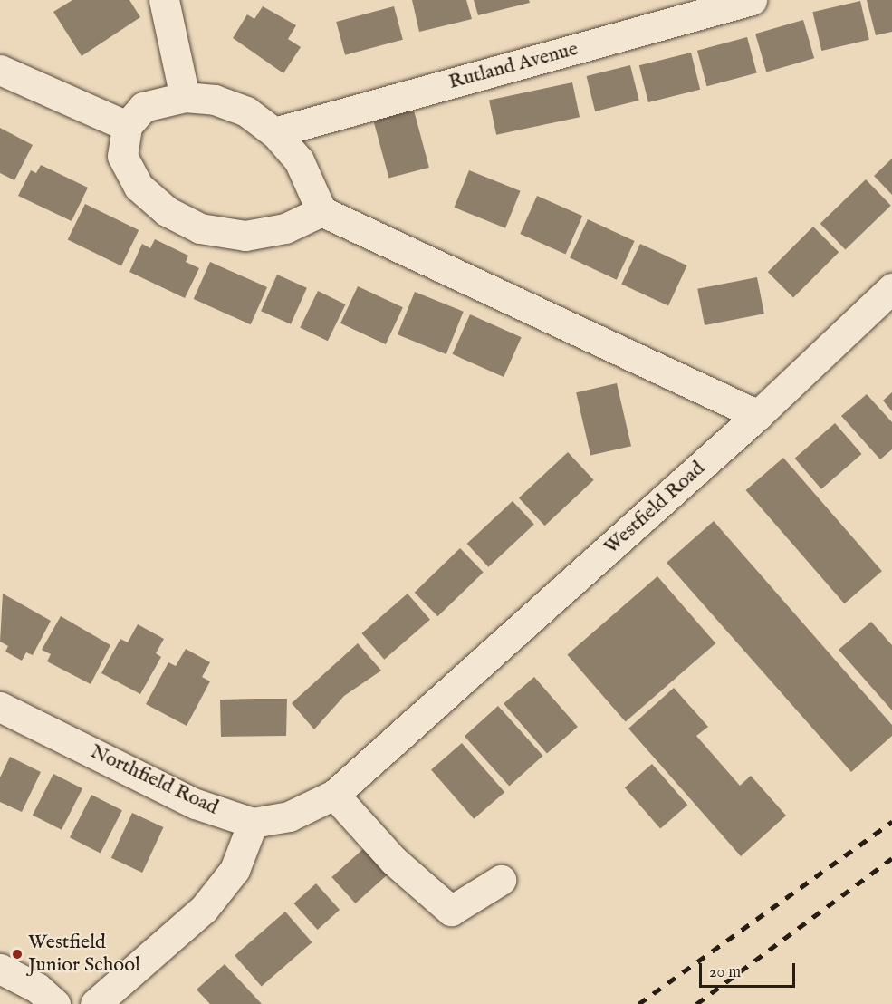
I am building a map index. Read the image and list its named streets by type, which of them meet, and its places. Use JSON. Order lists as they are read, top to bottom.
{
  "streets": {
    "street": ["Rutland Avenue", "Westfield Road", "Northfield Road"]
  },
  "crossings": [
    ["Westfield Road", "Northfield Road"]
  ],
  "places": ["Westfield Junior School"],
  "scale_bar": "20 m"
}
